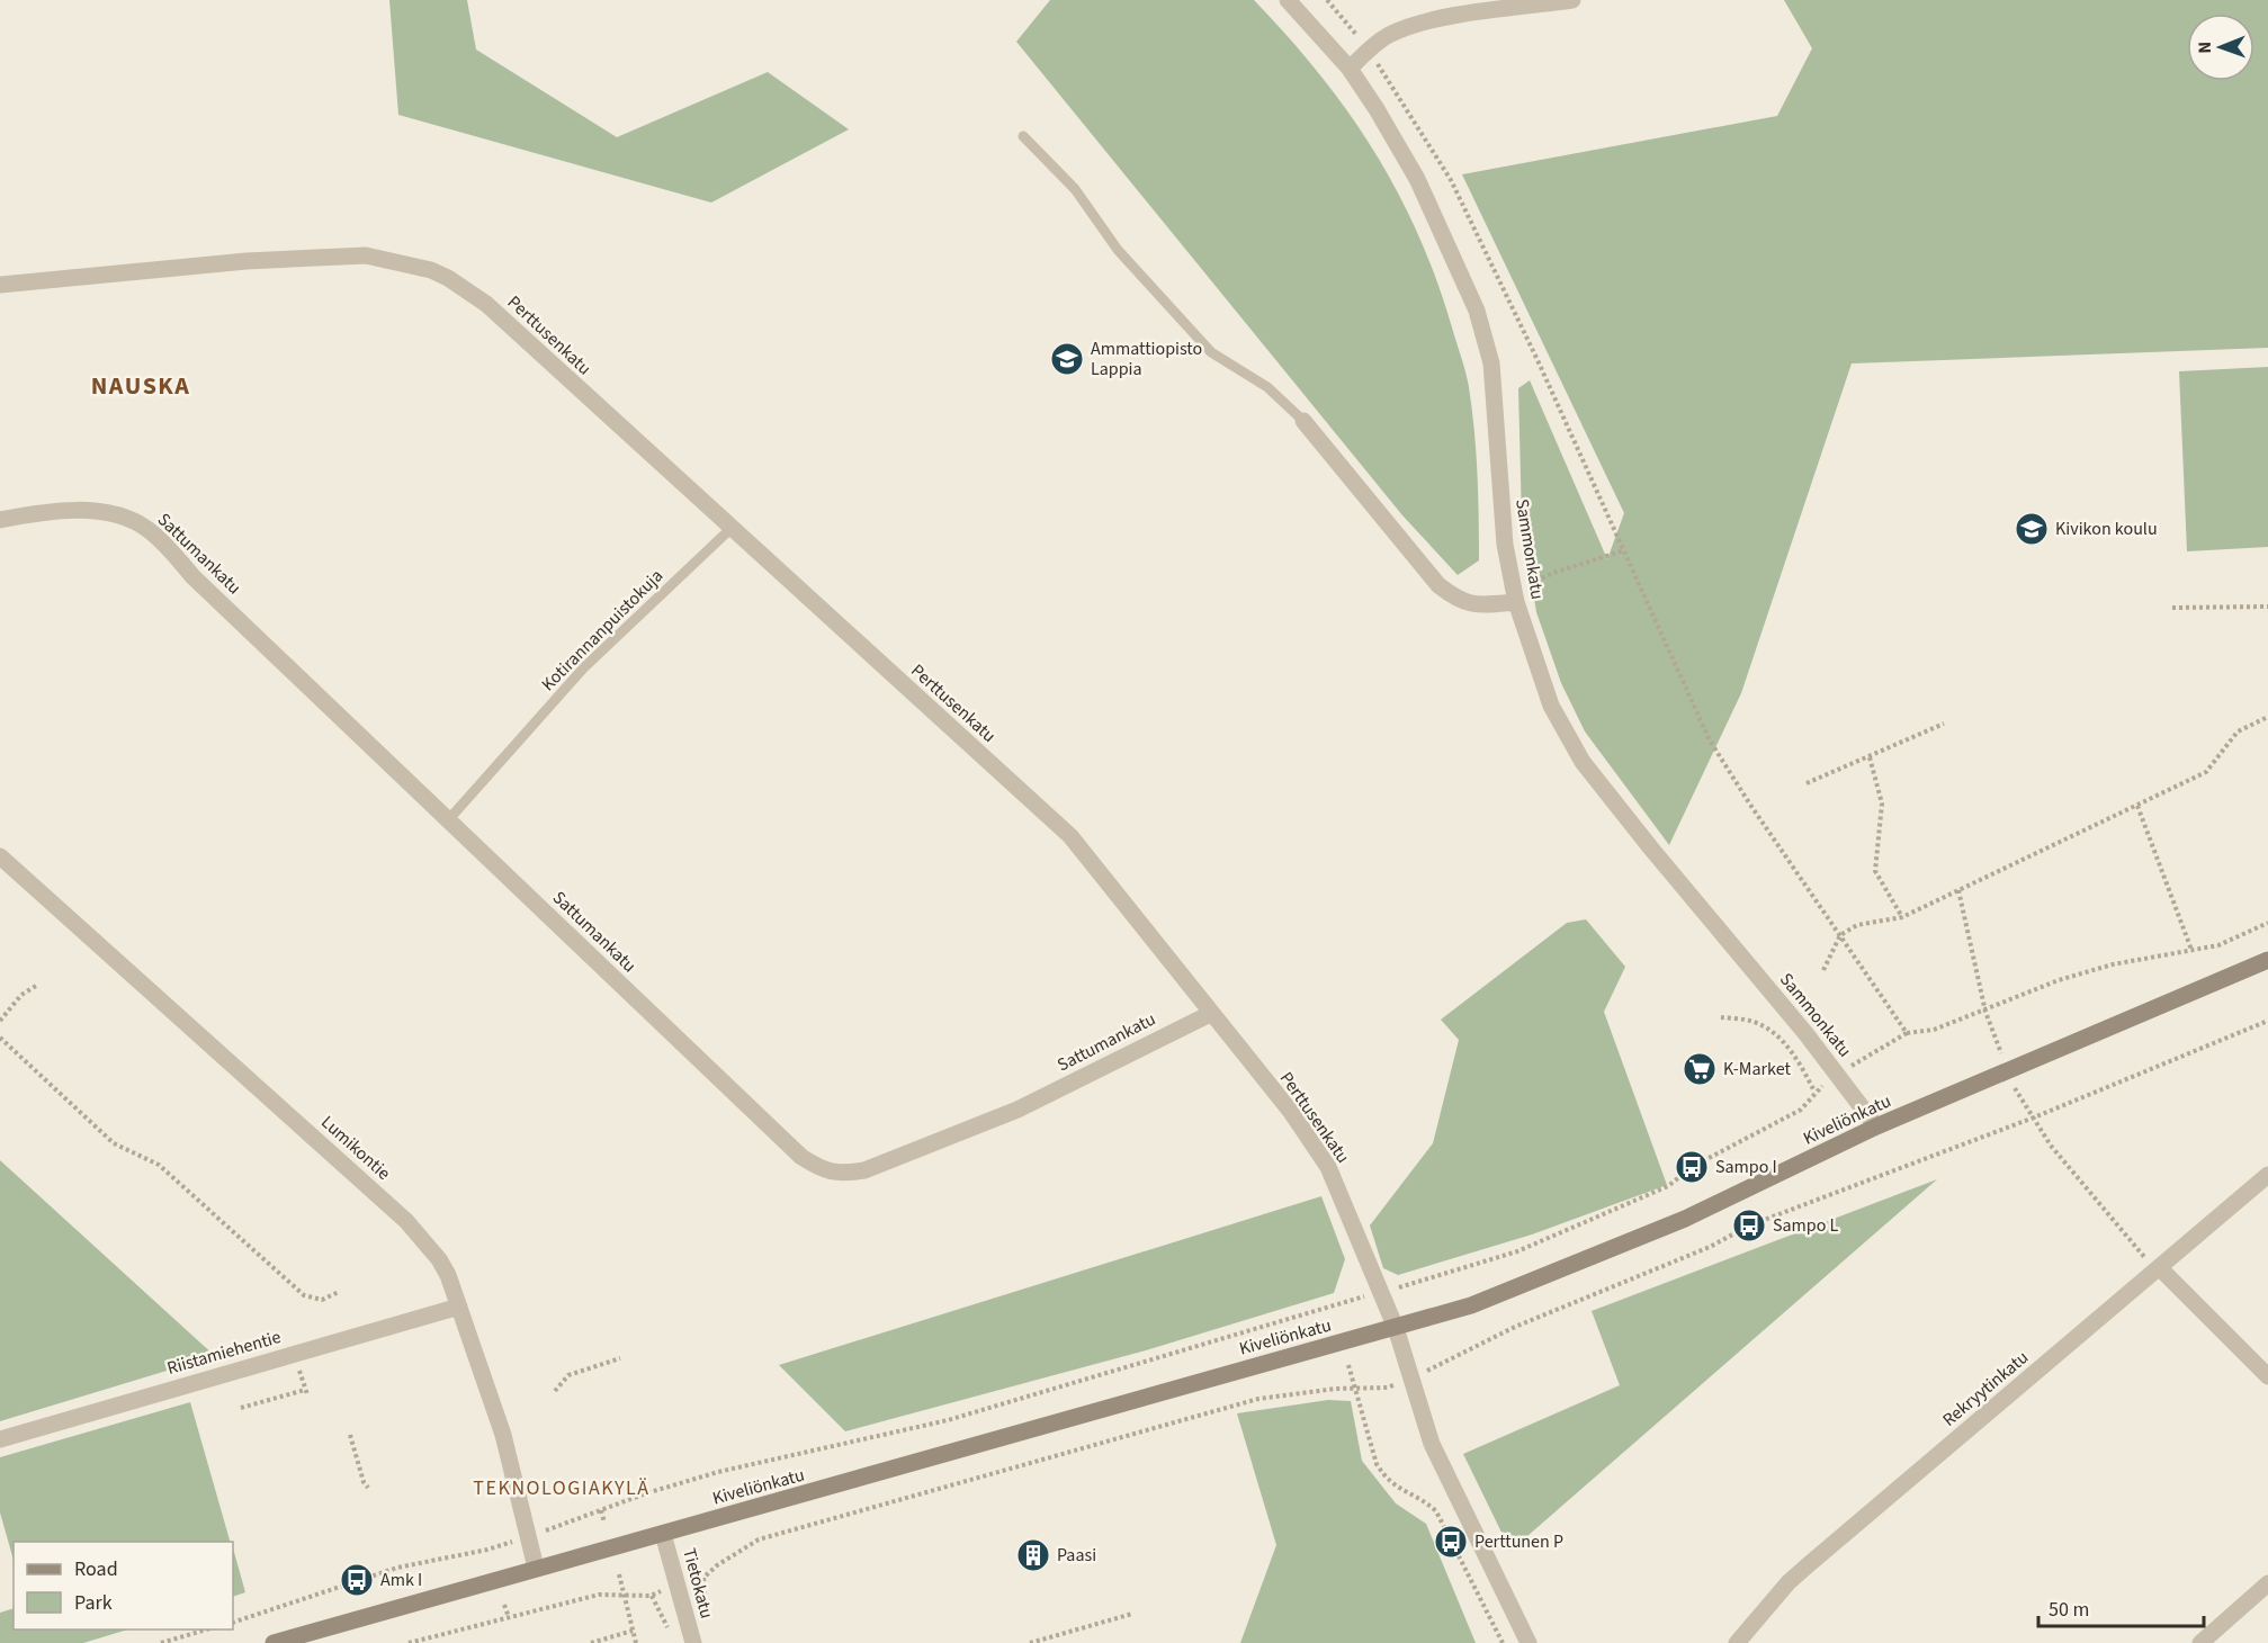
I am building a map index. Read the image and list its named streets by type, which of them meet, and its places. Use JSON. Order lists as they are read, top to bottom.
{
  "streets": {
    "main road": ["Kiveliönkatu"],
    "street": [
      "Perttusenkatu",
      "Sammonkatu",
      "Sattumankatu",
      "Lumikontie",
      "Riistamiehentie",
      "Rekryytinkatu",
      "Tietokatu"
    ],
    "lane": ["Kotirannanpuistokuja"]
  },
  "crossings": [
    ["Perttusenkatu", "Sattumankatu"],
    ["Perttusenkatu", "Kotirannanpuistokuja"],
    ["Perttusenkatu", "Kiveliönkatu"],
    ["Sammonkatu", "Kiveliönkatu"],
    ["Sattumankatu", "Kotirannanpuistokuja"],
    ["Kiveliönkatu", "Lumikontie"],
    ["Kiveliönkatu", "Tietokatu"],
    ["Lumikontie", "Riistamiehentie"]
  ],
  "districts": ["NAUSKA", "TEKNOLOGIAKYLÄ"],
  "places": {
    "school or university": ["Ammattiopisto Lappia", "Kivikon koulu"],
    "supermarket": ["K-Market"],
    "bus stop": [
      "Sampo I",
      "Sampo L",
      "Perttunen P",
      "Amk I"
    ],
    "building": ["Paasi"]
  },
  "legend": ["Road", "Park"],
  "scale_bar": "50 m",
  "north": "left"
}
